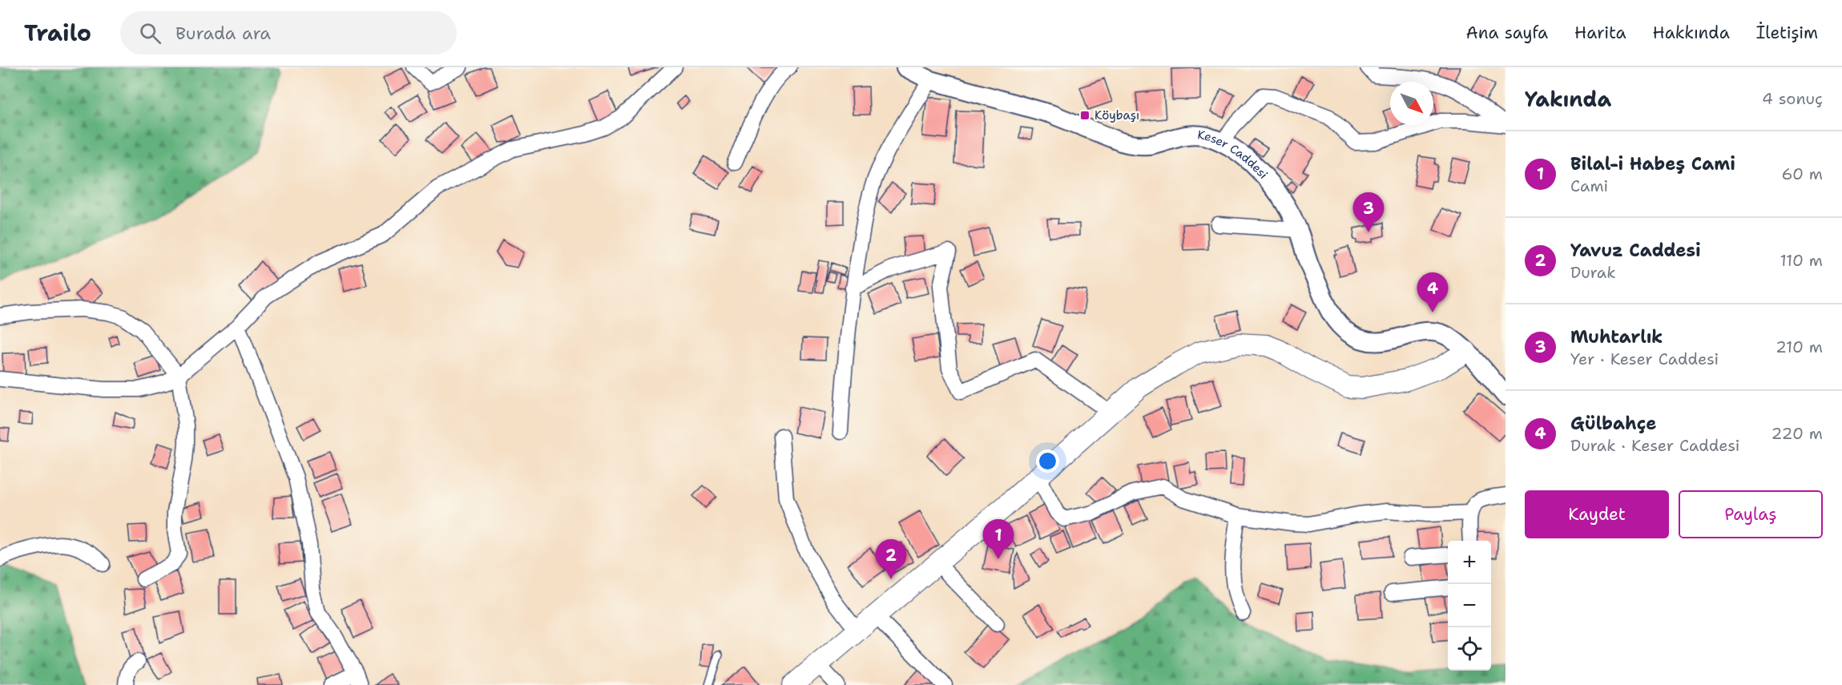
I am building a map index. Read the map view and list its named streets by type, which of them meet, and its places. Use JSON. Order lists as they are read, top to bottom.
{
  "streets": {
    "street": ["Keser Caddesi"]
  },
  "places": {
    "transit": ["Köybaşı"]
  },
  "north": "bottom right",
  "page": {
    "header": "Trailo",
    "search": "Burada ara",
    "nav": [
      "Ana sayfa",
      "Harita",
      "Hakkında",
      "İletişim"
    ],
    "heading": ["Yakında", "4 sonuç"],
    "list": [
      {
        "mark": "1",
        "name": "Bilal-i Habeş Cami",
        "note": "Cami",
        "value": "60 m"
      },
      {
        "mark": "2",
        "name": "Yavuz Caddesi",
        "note": "Durak",
        "value": "110 m"
      },
      {
        "mark": "3",
        "name": "Muhtarlık",
        "note": "Yer · Keser Caddesi",
        "value": "210 m"
      },
      {
        "mark": "4",
        "name": "Gülbahçe",
        "note": "Durak · Keser Caddesi",
        "value": "220 m"
      }
    ],
    "pins": [
      "3",
      "4",
      "1",
      "2"
    ],
    "buttons": ["Kaydet", "Paylaş"],
    "map_buttons": ["+", "−"]
  }
}
